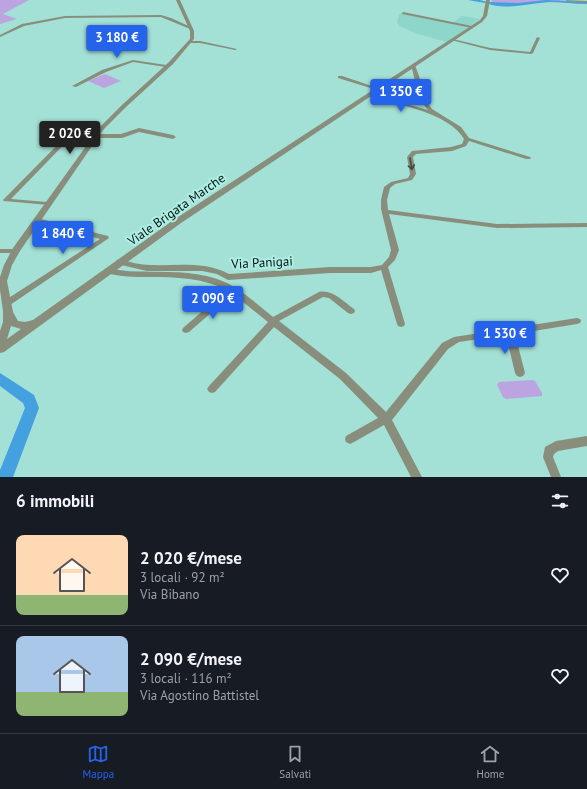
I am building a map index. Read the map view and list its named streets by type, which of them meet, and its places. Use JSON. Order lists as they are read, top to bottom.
{
  "streets": {
    "street": ["Viale Brigata Marche", "Via Panigai"]
  },
  "crossings": [
    ["Viale Brigata Marche", "Via Panigai"]
  ],
  "page": {
    "price": [
      "3 180 €",
      "1 350 €",
      "2 020 €",
      "1 840 €",
      "2 090 €",
      "1 530 €"
    ],
    "heading": "6 immobili",
    "list": [
      {
        "name": "2 020 €/mese",
        "note": "3 locali · 92 m² · Via Bibano"
      },
      {
        "name": "2 090 €/mese",
        "note": "3 locali · 116 m² · Via Agostino Battistel"
      }
    ],
    "tabs": ["Mappa", "Salvati", "Home"]
  }
}
